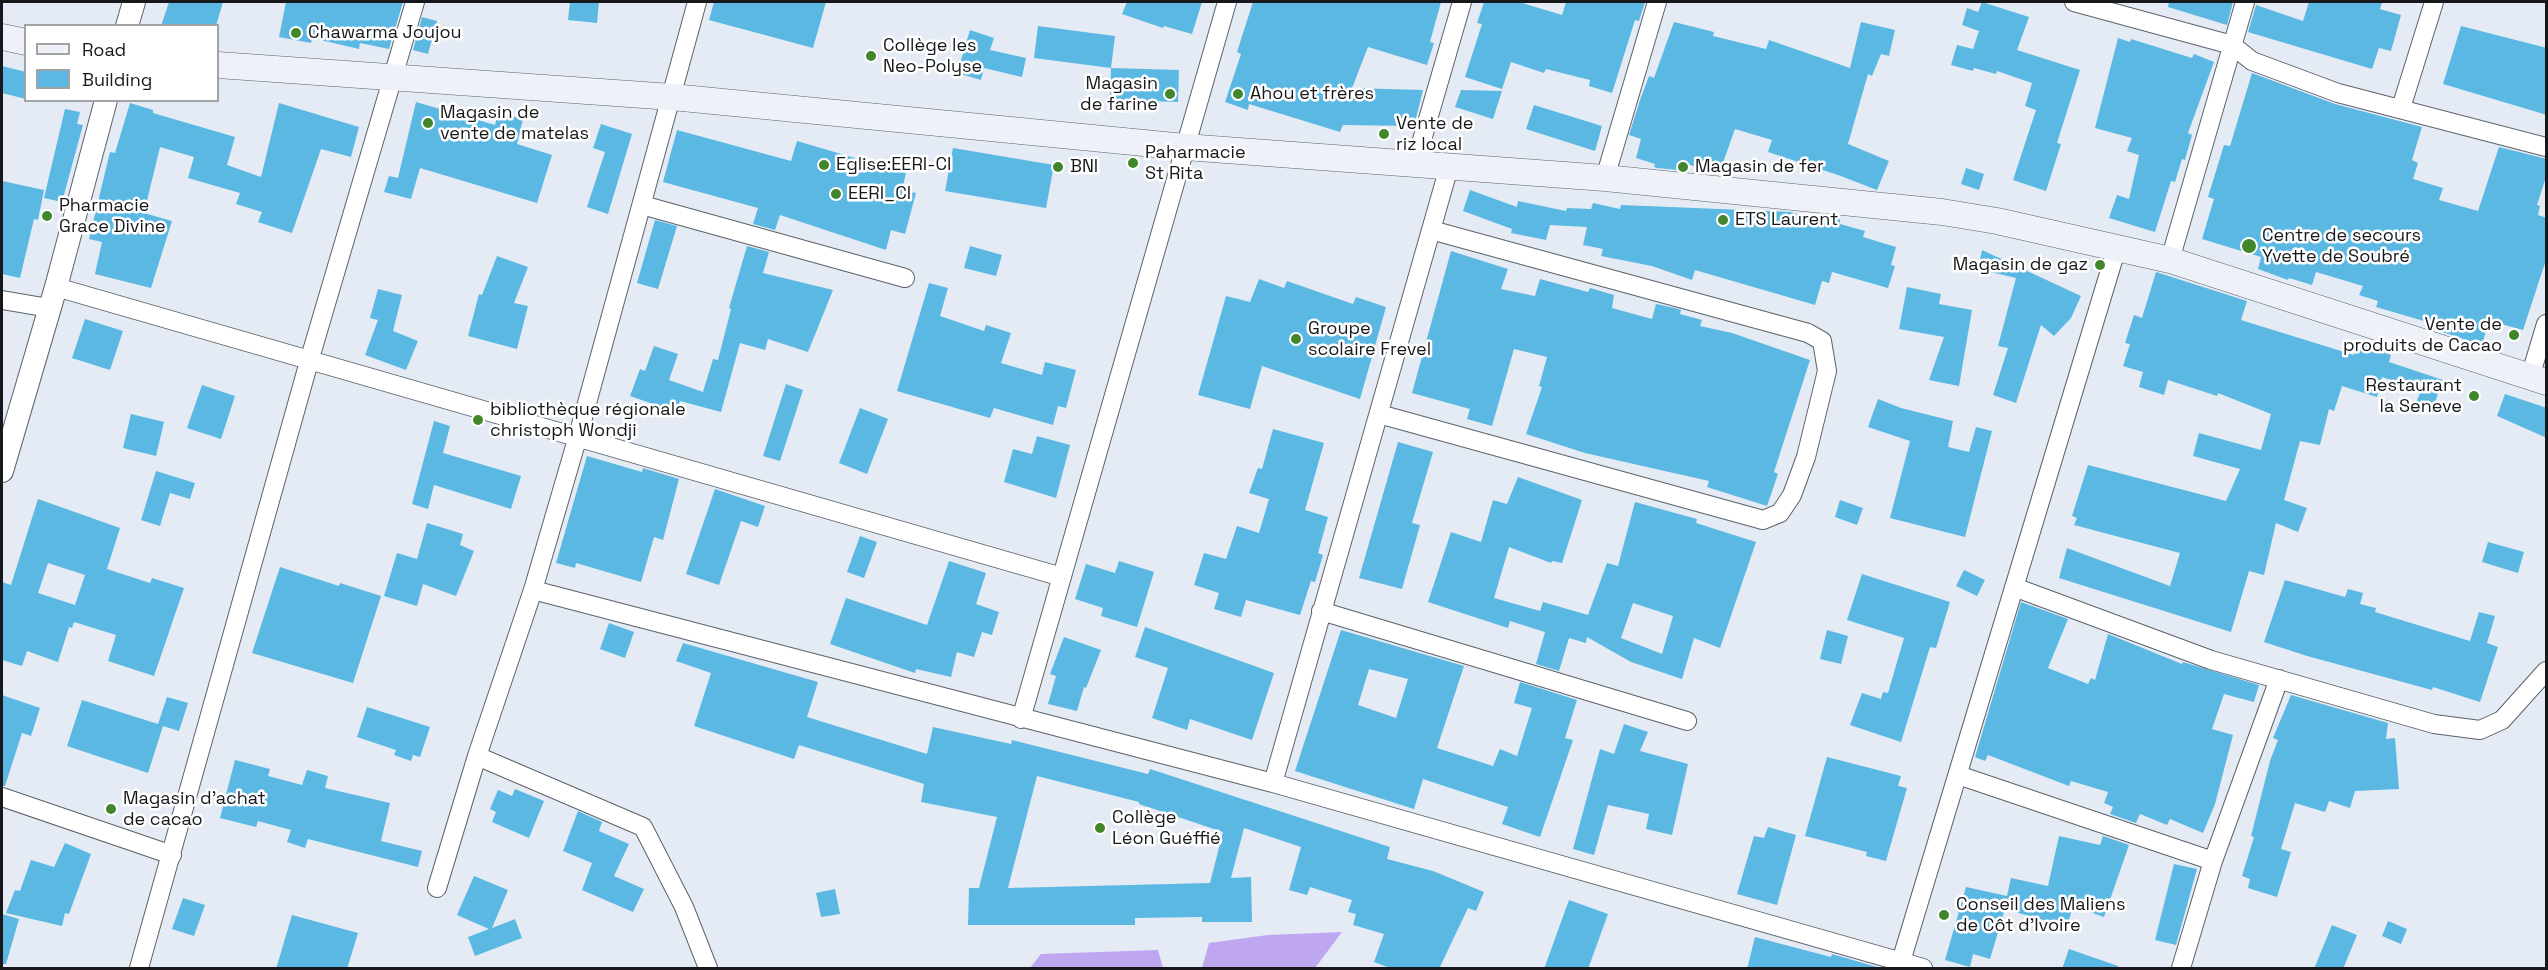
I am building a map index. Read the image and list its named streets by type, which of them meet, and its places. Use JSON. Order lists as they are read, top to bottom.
{
  "places": [
    "Chawarma Joujou",
    "Collège les Neo-Polyse",
    "Magasin de farine",
    "Ahou et frères",
    "Magasin de vente de matelas",
    "Vente de riz local",
    "Paharmacie St Rita",
    "Eglise:EERI-CI",
    "BNI",
    "Magasin de fer",
    "EERI_CI",
    "Pharmacie Grace Divine",
    "ETS Laurent",
    "Centre de secours Yvette de Soubré",
    "Magasin de gaz",
    "Vente de produits de Cacao",
    "Groupe scolaire Frevel",
    "Restaurant la Seneve",
    "bibliothèque régionale christoph Wondji",
    "Magasin d'achat de cacao",
    "Collège Léon Guéffié",
    "Conseil des Maliens de Côt d'Ivoire"
  ],
  "legend": ["Road", "Building"]
}
